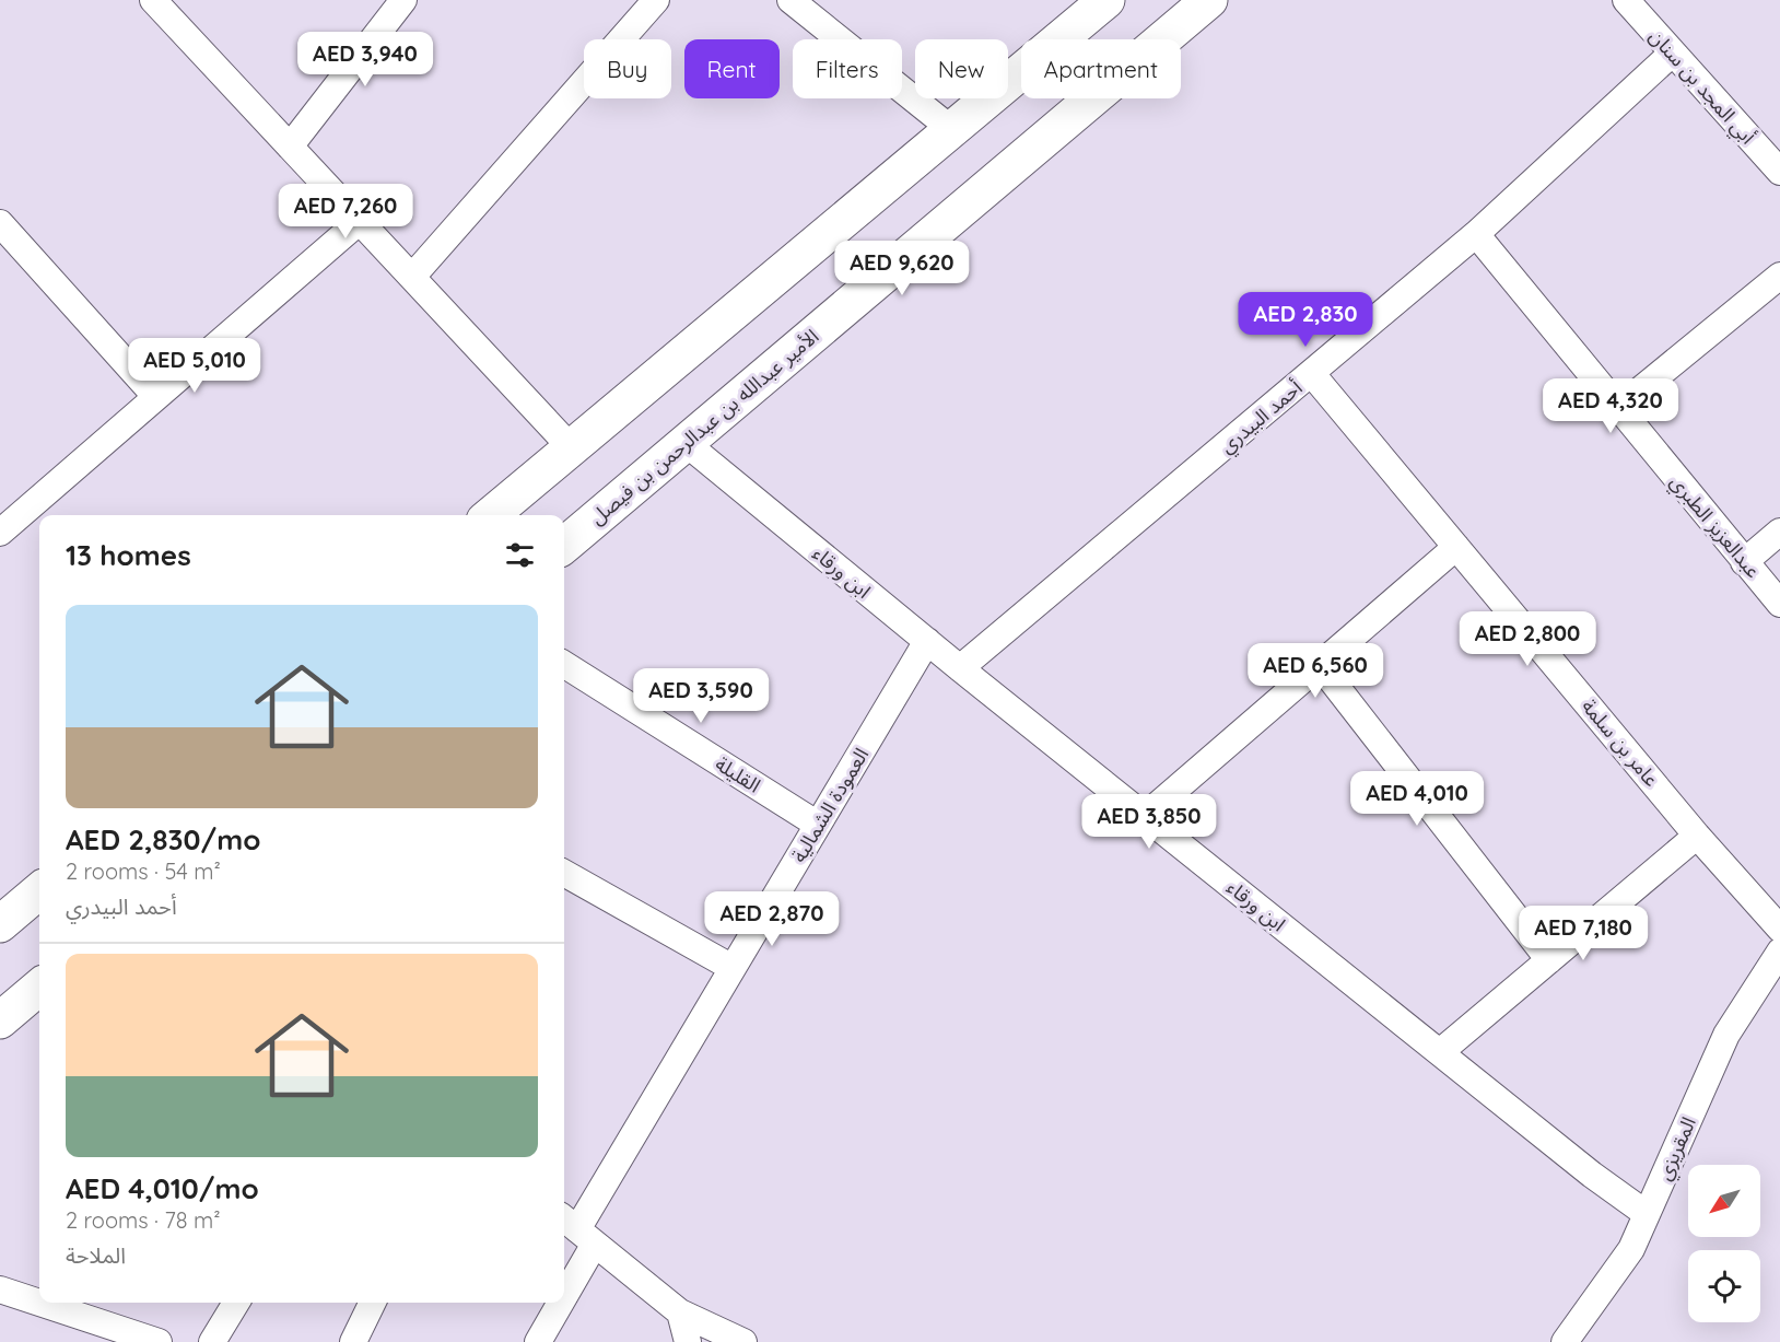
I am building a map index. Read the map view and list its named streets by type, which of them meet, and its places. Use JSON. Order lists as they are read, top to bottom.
{
  "streets": {
    "main road": ["الأمير عبدالله بن عبدالرحمن بن فيصل"],
    "street": [
      "أبي المجد بن سنان",
      "أحمد البيدري",
      "عبدالعزيز الطبري",
      "ابن ورقاء",
      "عامر بن سلمة",
      "القليلة",
      "العمودة الشمالية",
      "المقريزي"
    ]
  },
  "crossings": [
    ["أبي المجد بن سنان", "أحمد البيدري"],
    ["أحمد البيدري", "عبدالعزيز الطبري"],
    ["أحمد البيدري", "ابن ورقاء"],
    ["أحمد البيدري", "عامر بن سلمة"],
    ["الأمير عبدالله بن عبدالرحمن بن فيصل", "ابن ورقاء"],
    ["ابن ورقاء", "العمودة الشمالية"],
    ["ابن ورقاء", "المقريزي"],
    ["القليلة", "العمودة الشمالية"]
  ],
  "north": "bottom left",
  "page": {
    "price": [
      "AED 3,940",
      "AED 7,260",
      "AED 9,620",
      "AED 2,830",
      "AED 5,010",
      "AED 4,320",
      "AED 2,800",
      "AED 6,560",
      "AED 3,590",
      "AED 4,010",
      "AED 3,850",
      "AED 2,870",
      "AED 7,180"
    ],
    "chip": [
      "Buy",
      "Rent",
      "Filters",
      "New",
      "Apartment"
    ],
    "heading": "13 homes",
    "list": [
      {
        "name": "AED 2,830/mo",
        "note": "2 rooms · 54 m² · أحمد البيدري"
      },
      {
        "name": "AED 4,010/mo",
        "note": "2 rooms · 78 m² · الملاحة"
      }
    ]
  }
}
